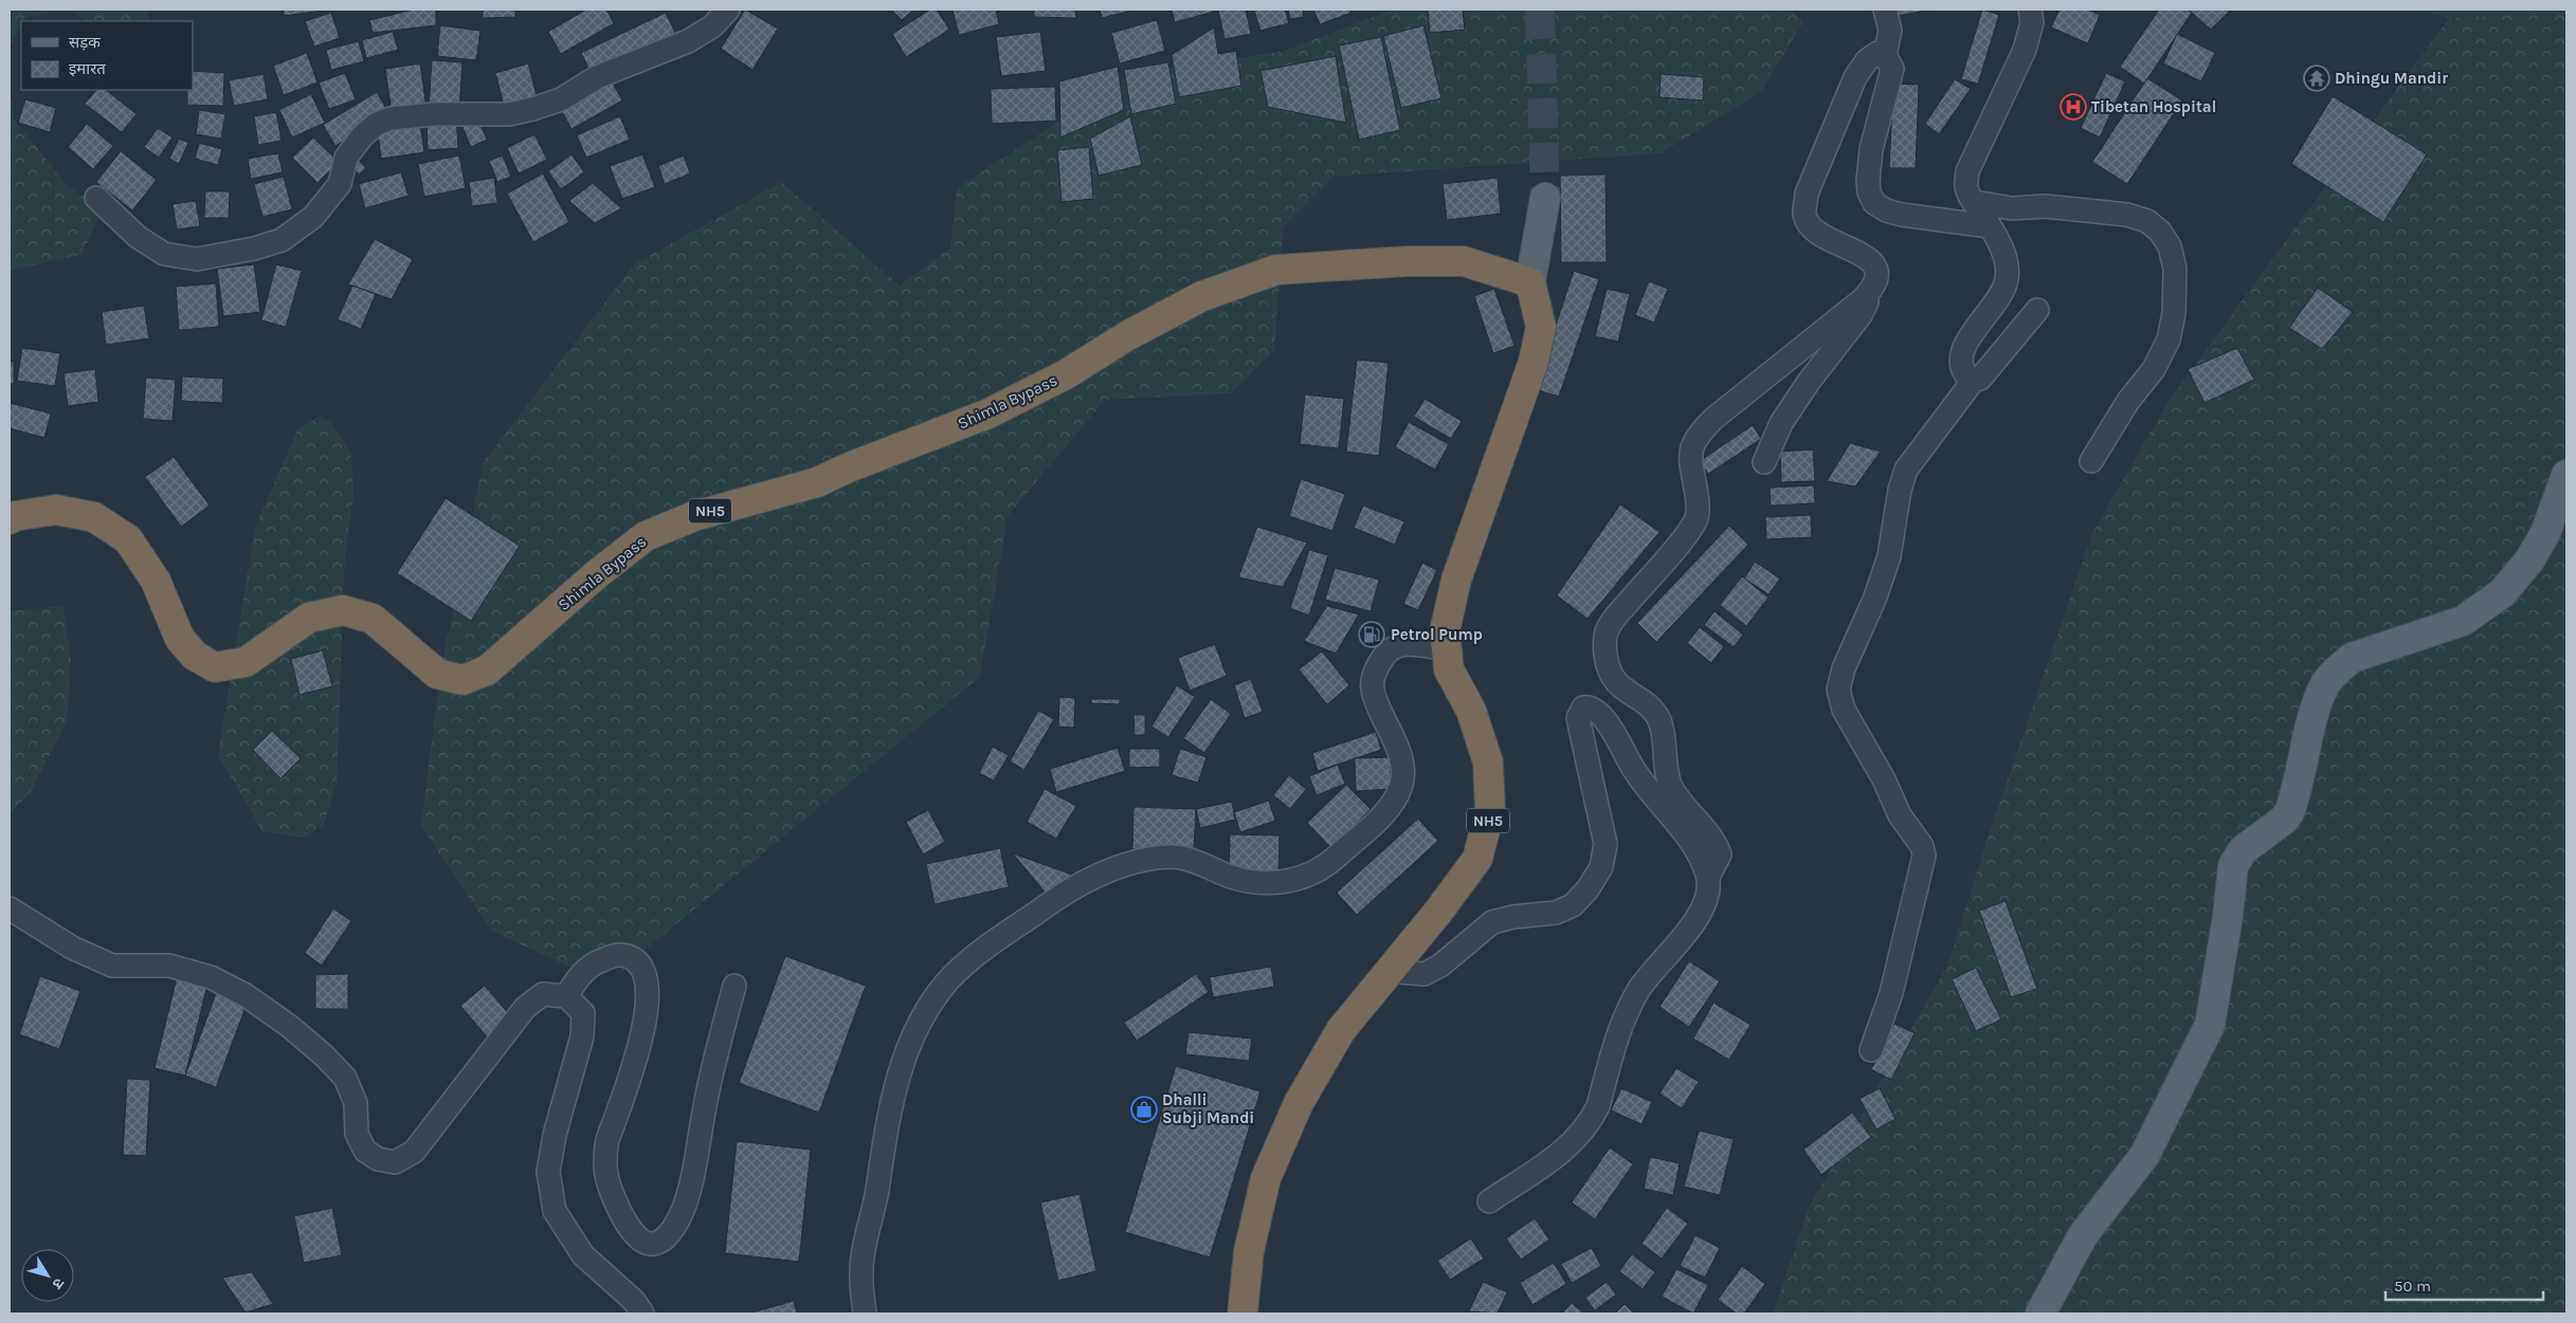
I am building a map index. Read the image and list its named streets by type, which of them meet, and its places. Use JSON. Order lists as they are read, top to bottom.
{
  "streets": {
    "highway": ["Shimla Bypass", "NH5"]
  },
  "crossings": [
    ["Shimla Bypass", "NH5"]
  ],
  "places": {
    "temple": ["Dhingu Mandir"],
    "hospital": ["Tibetan Hospital"],
    "fuel station": ["Petrol Pump"],
    "shop": ["Dhalli Subji Mandi"]
  },
  "legend": ["सड़क", "इमारत"],
  "scale_bar": "50 m",
  "north": "bottom right"
}
